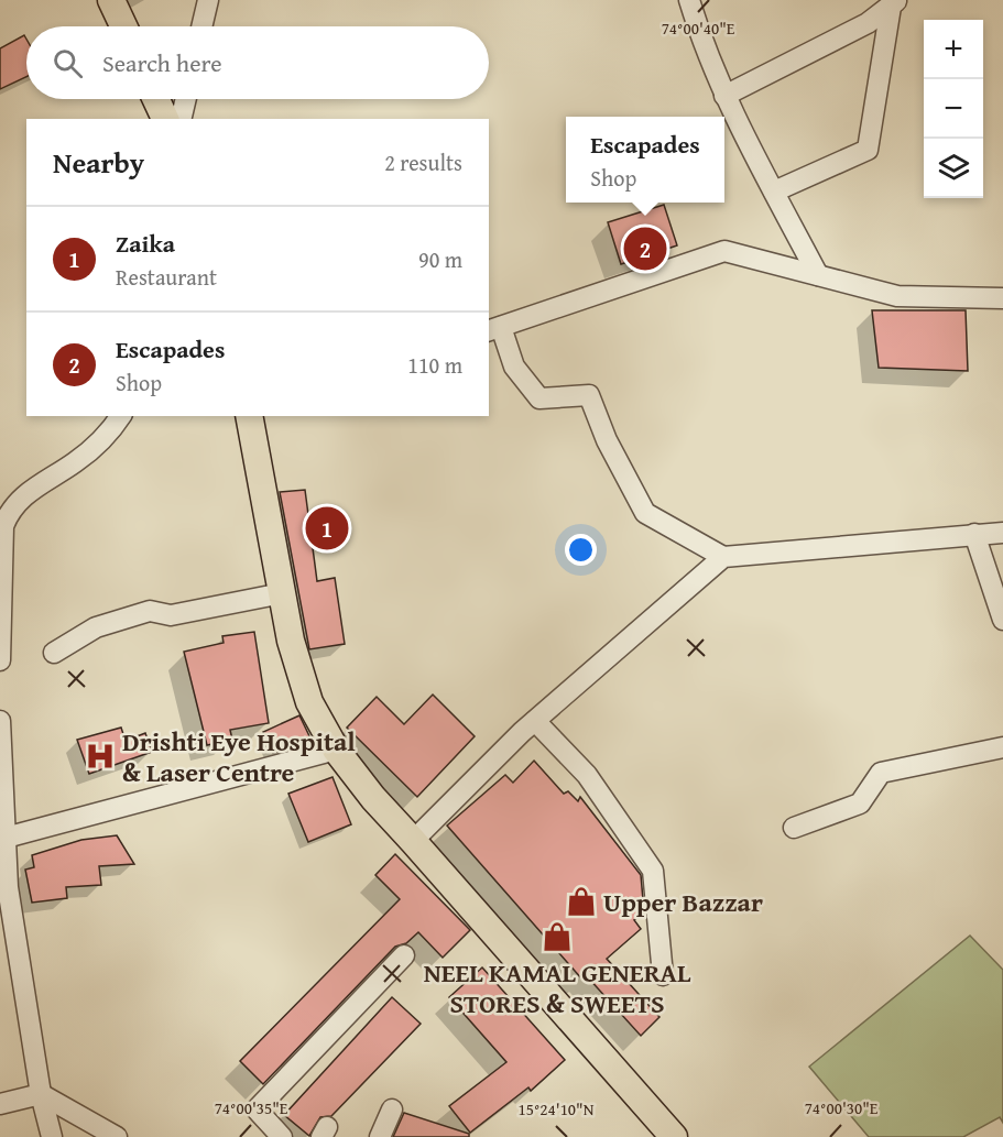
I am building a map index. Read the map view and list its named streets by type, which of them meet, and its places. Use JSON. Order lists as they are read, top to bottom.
{
  "places": {
    "hospital": ["Drishti Eye Hospital & Laser Centre"],
    "shop": ["Upper Bazzar", "NEEL KAMAL GENERAL STORES & SWEETS"]
  },
  "page": {
    "map_buttons": ["+", "−"],
    "search": "Search here",
    "popup": ["Escapades", "Shop"],
    "heading": ["Nearby", "2 results"],
    "list": [
      {
        "mark": "1",
        "name": "Zaika",
        "note": "Restaurant",
        "value": "90 m"
      },
      {
        "mark": "2",
        "name": "Escapades",
        "note": "Shop",
        "value": "110 m"
      }
    ],
    "pins": ["2", "1"]
  },
  "coordinates": [
    "74°00'40\"E",
    "74°00'35\"E",
    "74°00'30\"E",
    "15°24'10\"N"
  ]
}
